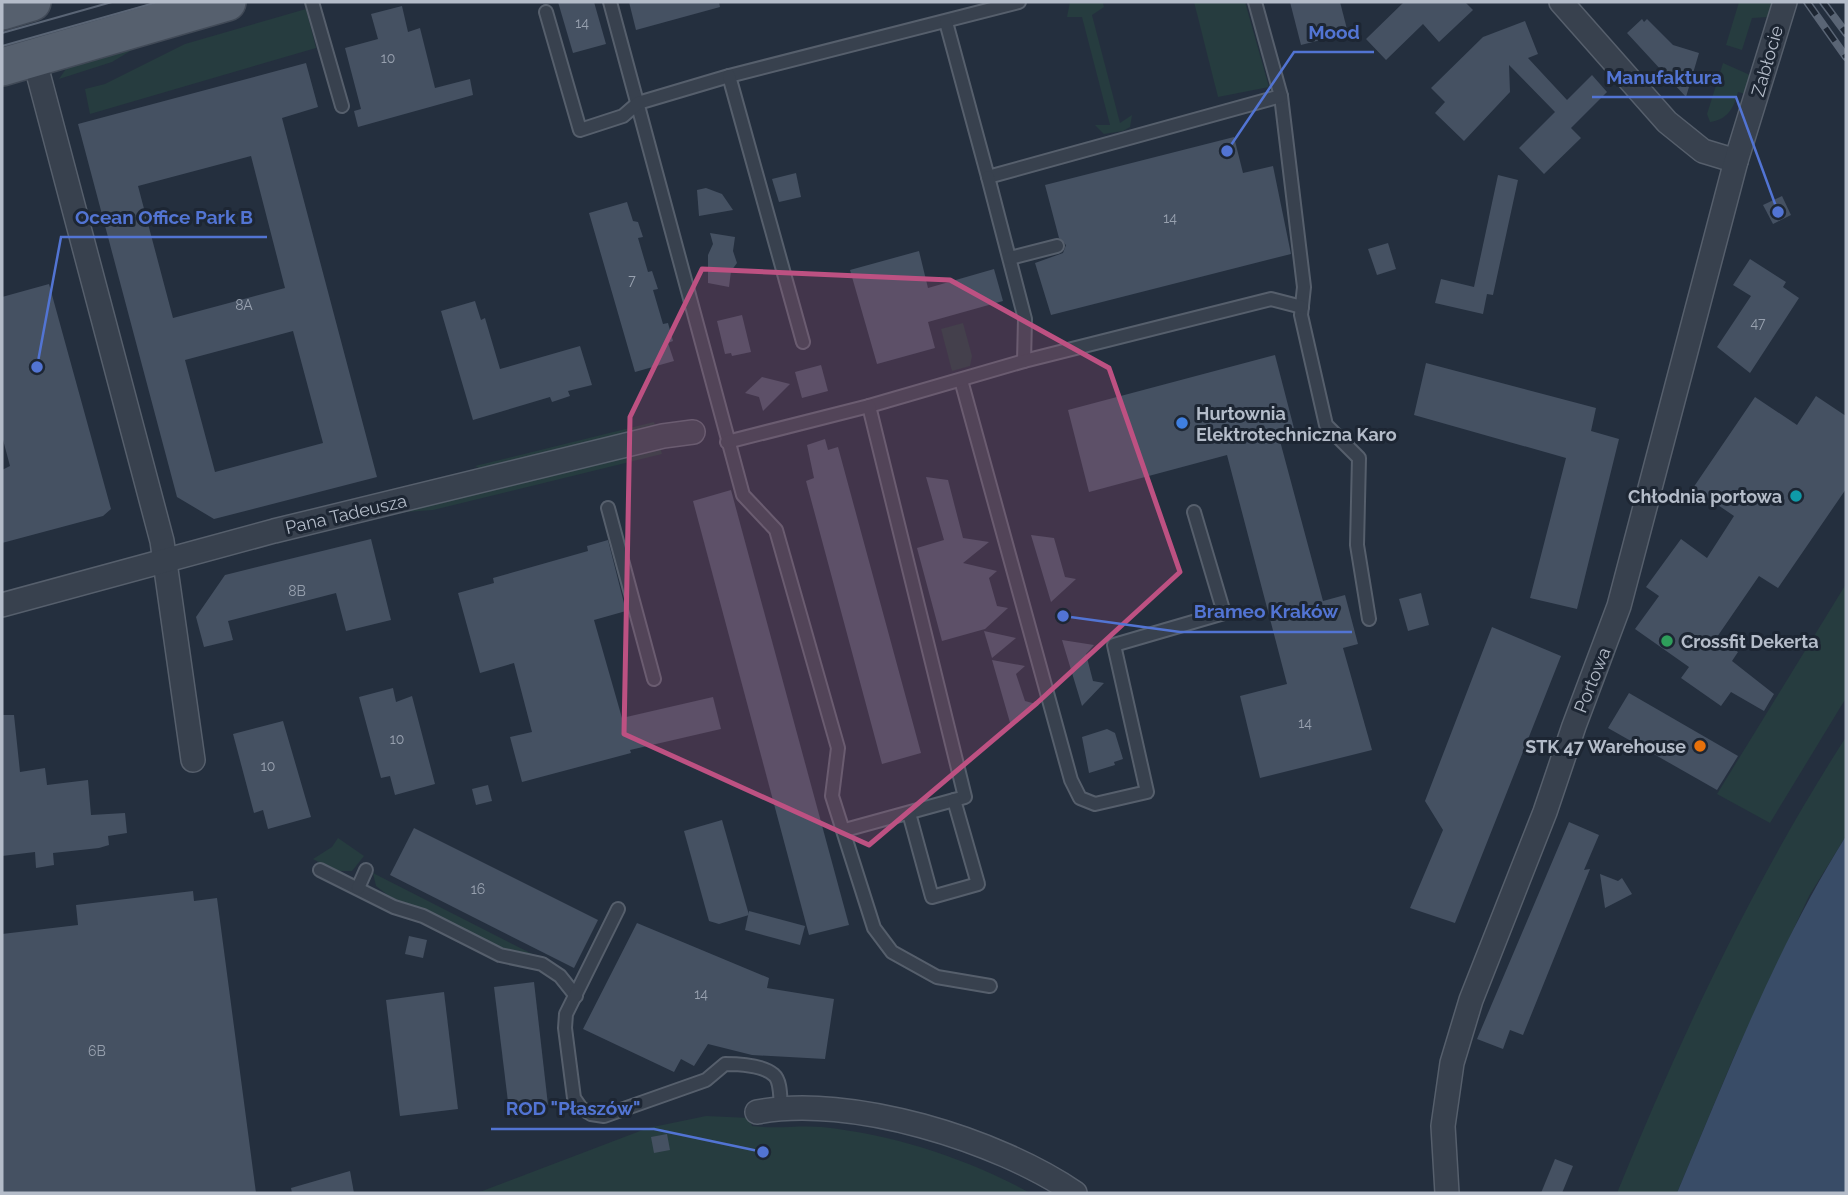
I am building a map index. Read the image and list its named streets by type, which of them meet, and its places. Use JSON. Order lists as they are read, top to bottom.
{
  "streets": {
    "street": ["Zabłocie", "Pana Tadeusza", "Portowa"]
  },
  "crossings": [
    ["Zabłocie", "Portowa"]
  ],
  "places": [
    "Mood",
    "Manufaktura",
    "Ocean Office Park B",
    "Hurtownia Elektrotechniczna Karo",
    "Chłodnia portowa",
    "Brameo Kraków",
    "Crossfit Dekerta",
    "STK 47 Warehouse",
    "ROD \"Płaszów\""
  ],
  "house_numbers": [
    "14",
    "10",
    "14",
    "7",
    "8A",
    "47",
    "8B",
    "14",
    "10",
    "10",
    "16",
    "14",
    "6B"
  ]
}
